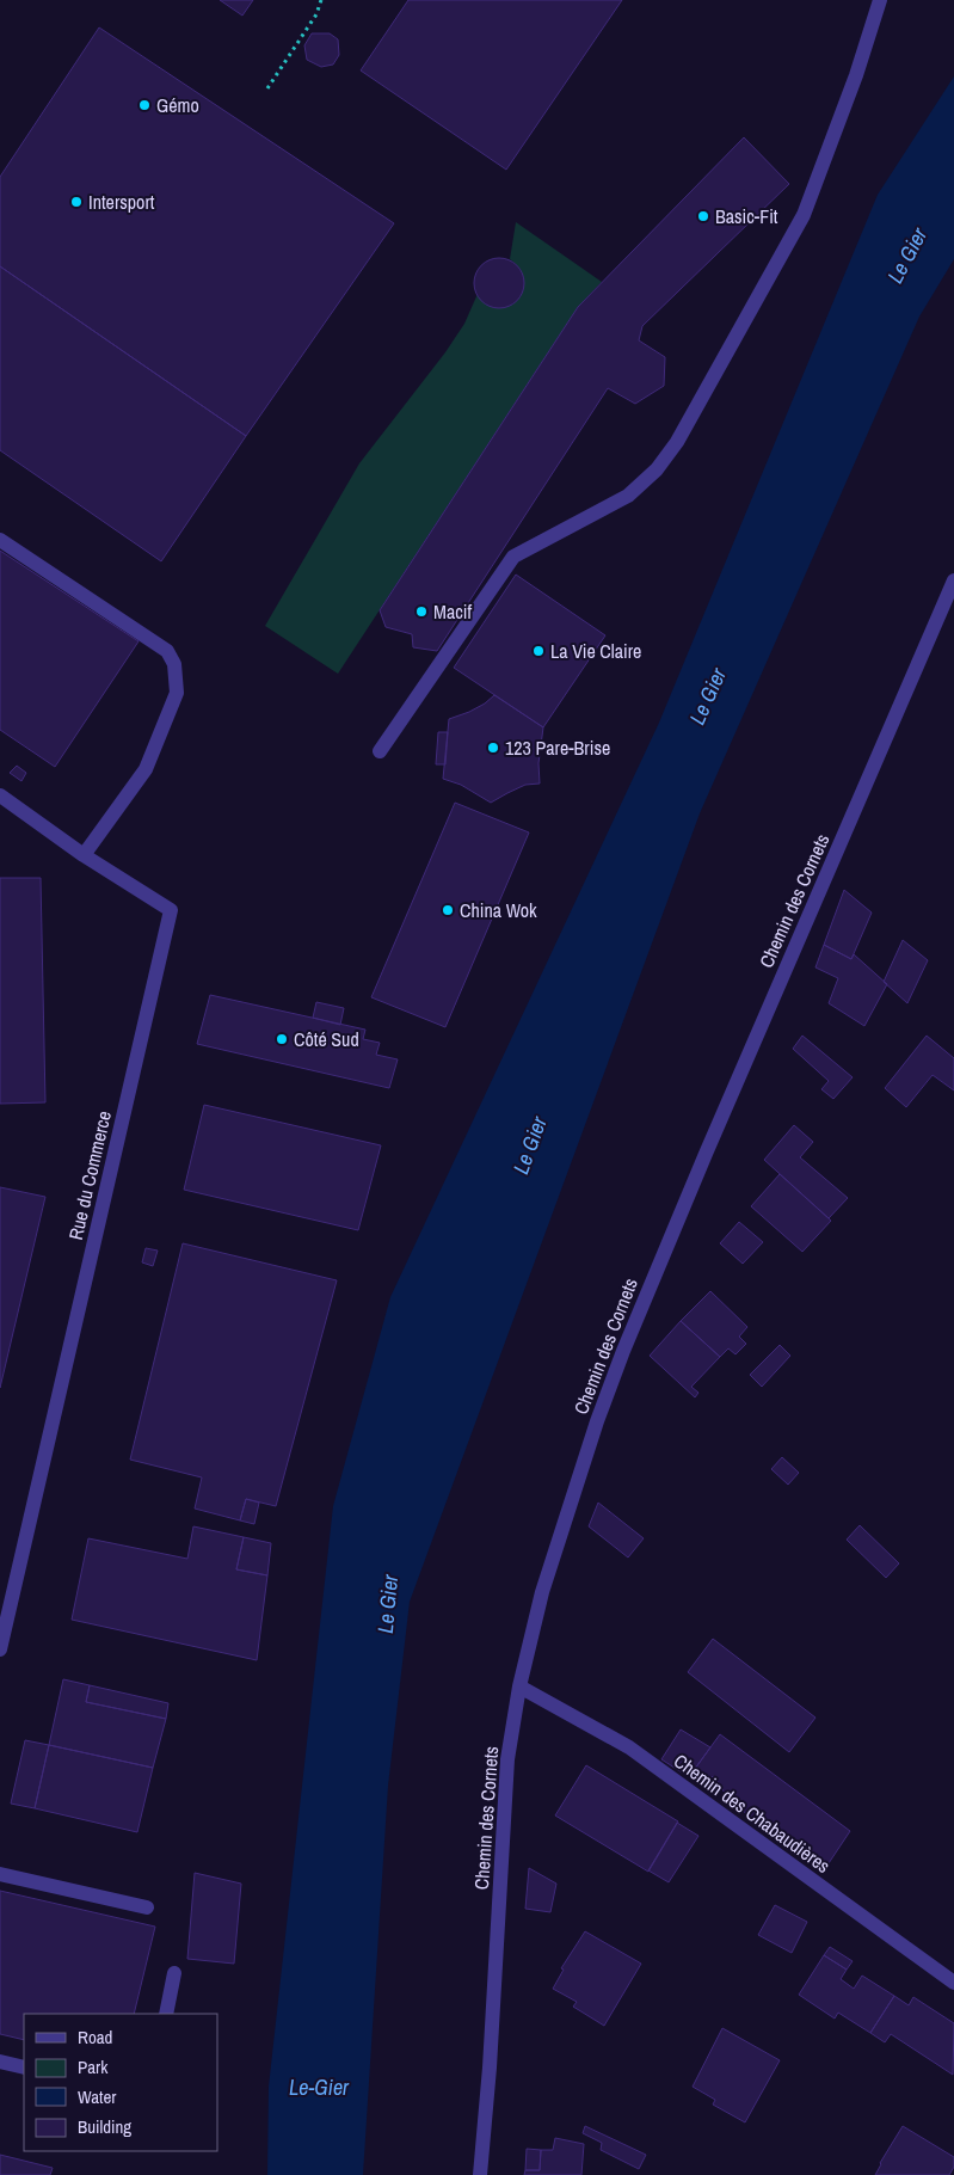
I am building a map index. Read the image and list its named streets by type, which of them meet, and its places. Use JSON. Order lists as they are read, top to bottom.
{
  "streets": {
    "street": ["Chemin des Cornets", "Rue du Commerce", "Chemin des Chabaudières"]
  },
  "crossings": [
    ["Chemin des Cornets", "Chemin des Chabaudières"]
  ],
  "water": ["Le Gier", "Le-Gier"],
  "places": [
    "Gémo",
    "Intersport",
    "Basic-Fit",
    "Macif",
    "La Vie Claire",
    "123 Pare-Brise",
    "China Wok",
    "Côté Sud"
  ],
  "legend": [
    "Road",
    "Park",
    "Water",
    "Building"
  ]
}
